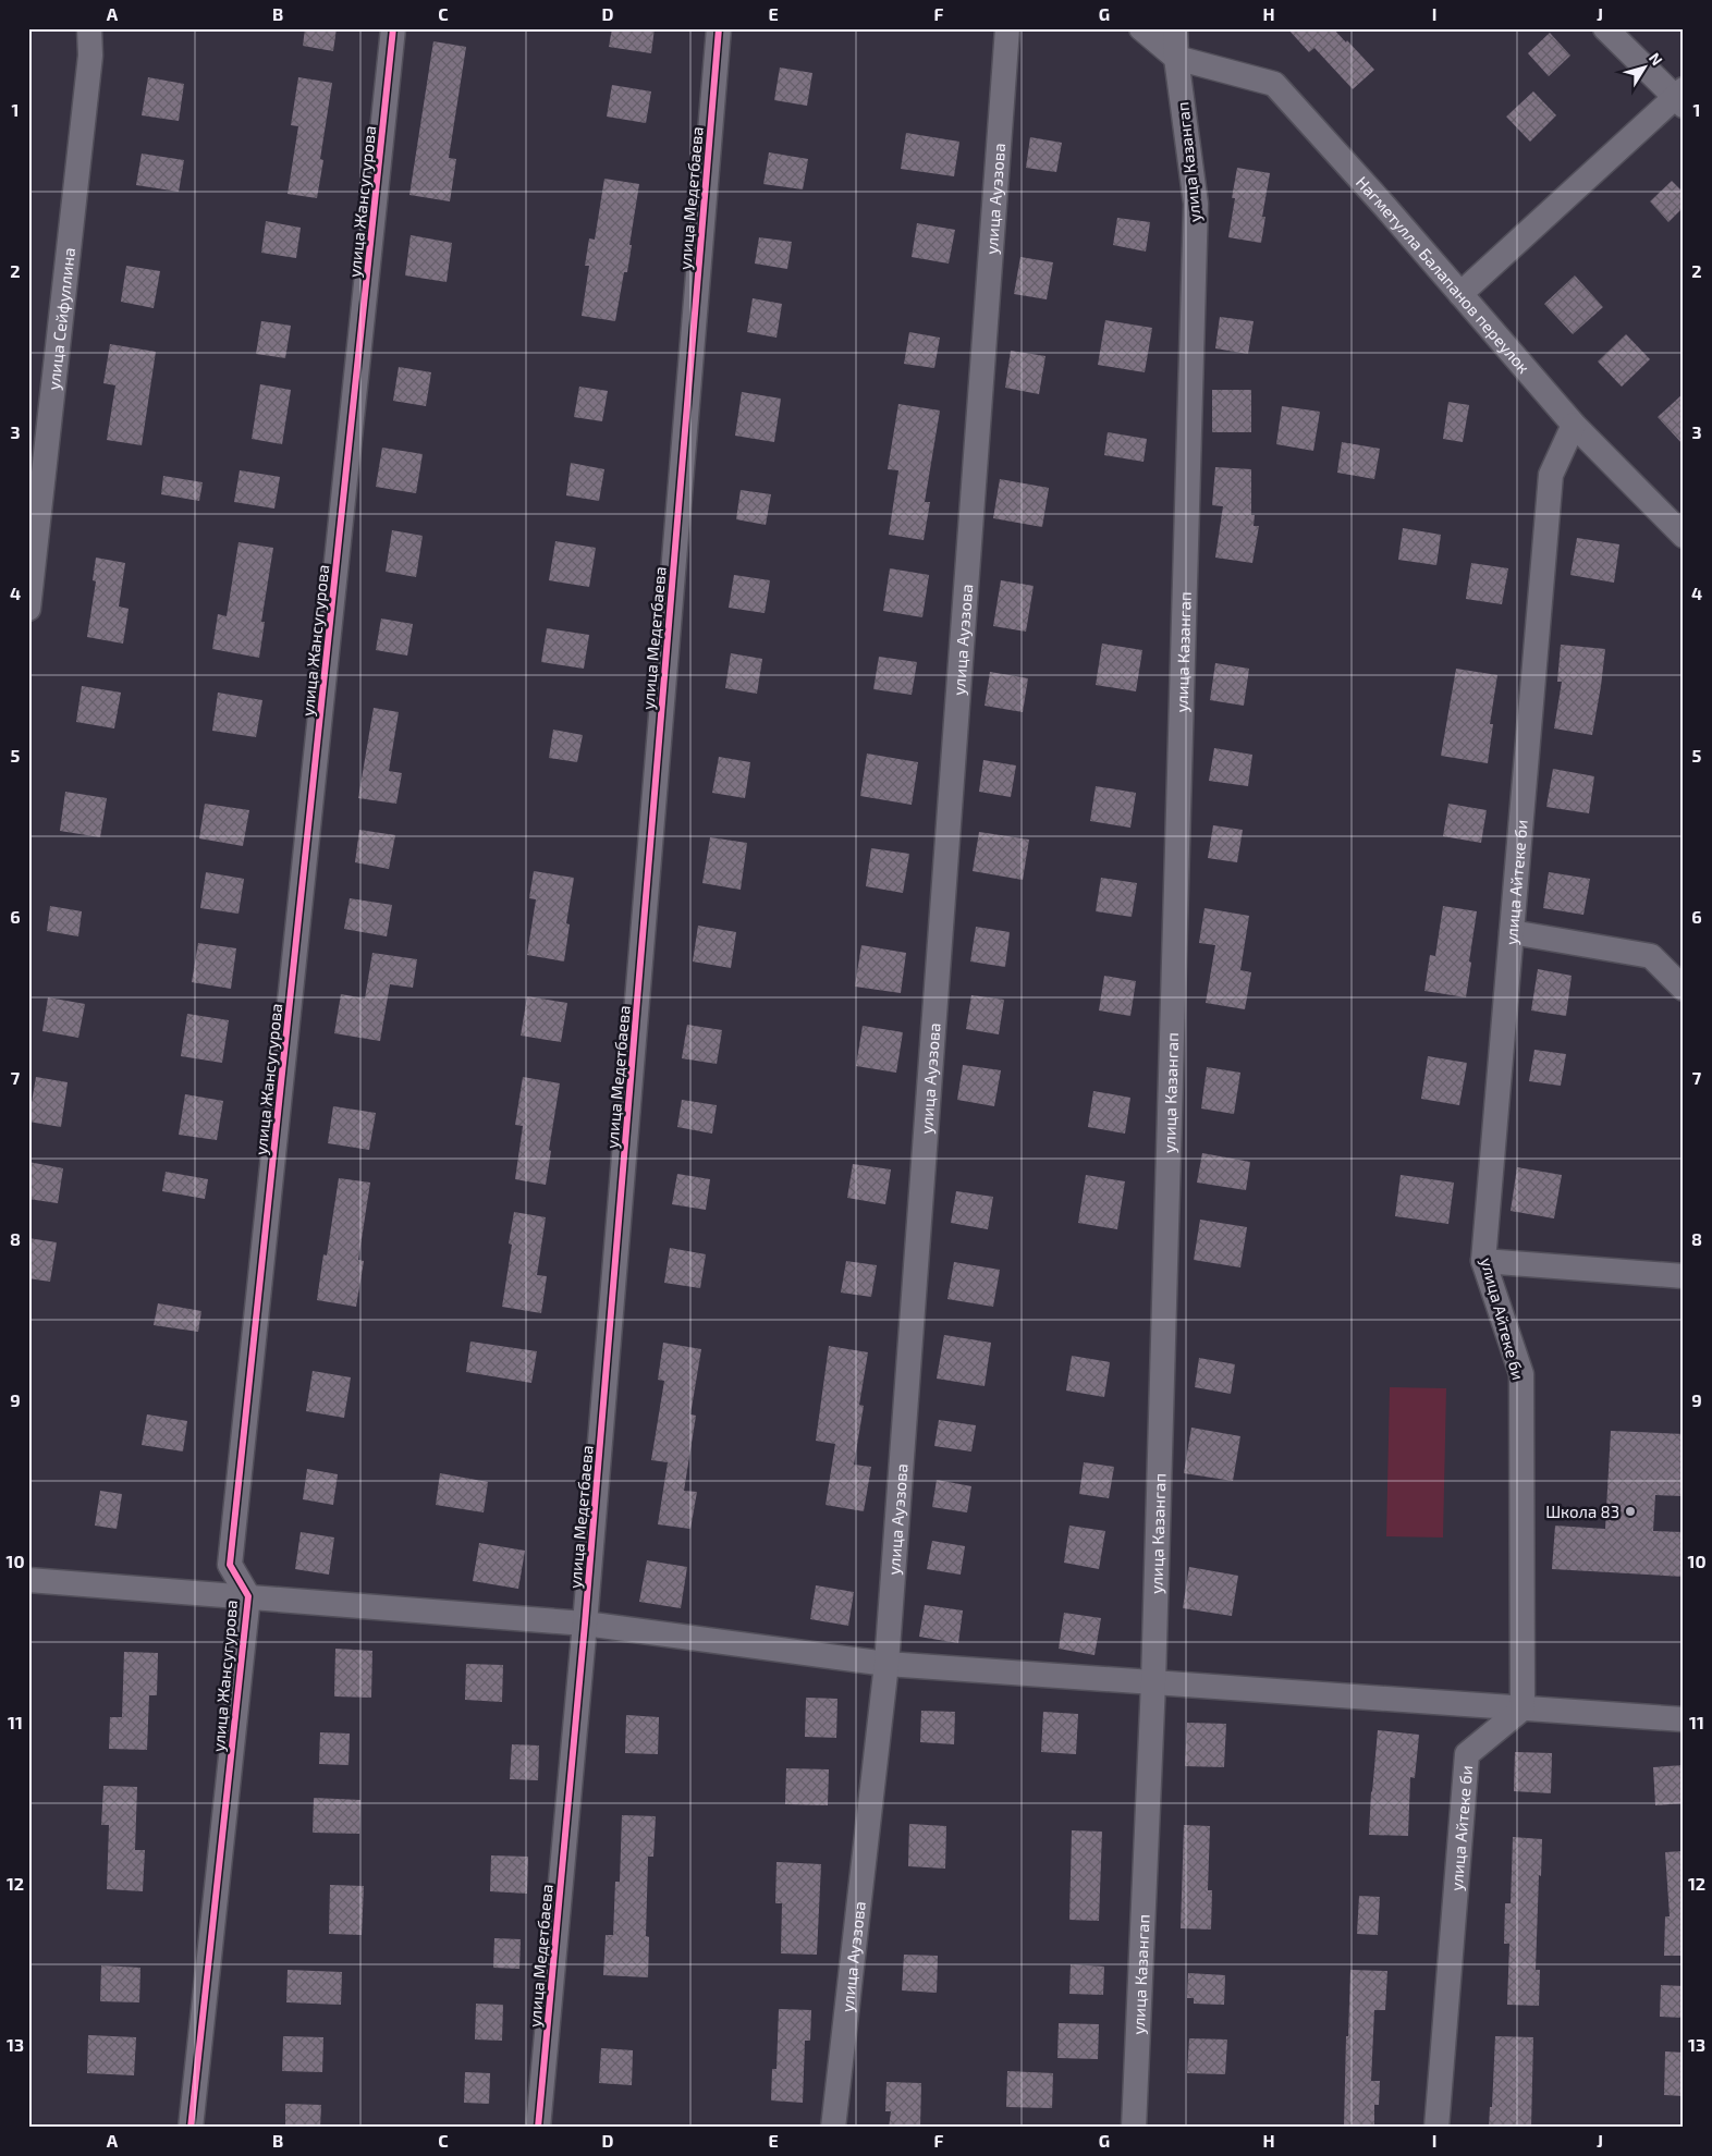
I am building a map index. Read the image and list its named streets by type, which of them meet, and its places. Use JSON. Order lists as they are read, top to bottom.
{
  "streets": {
    "street": [
      "улица Казангап",
      "улица Медетбаева",
      "улица Ауэзова",
      "улица Жансугурова",
      "Нагметулла Балапанов переулок",
      "улица Сейфуллина",
      "улица Айтеке би"
    ]
  },
  "crossings": [
    ["улица Казангап", "Нагметулла Балапанов переулок"],
    ["Нагметулла Балапанов переулок", "улица Айтеке би"]
  ],
  "places": ["Школа 83"],
  "north": "top right",
  "grid": {
    "columns": [
      "A",
      "B",
      "C",
      "D",
      "E",
      "F",
      "G",
      "H",
      "I",
      "J"
    ],
    "rows": [
      "1",
      "2",
      "3",
      "4",
      "5",
      "6",
      "7",
      "8",
      "9",
      "10",
      "11",
      "12",
      "13"
    ]
  }
}
